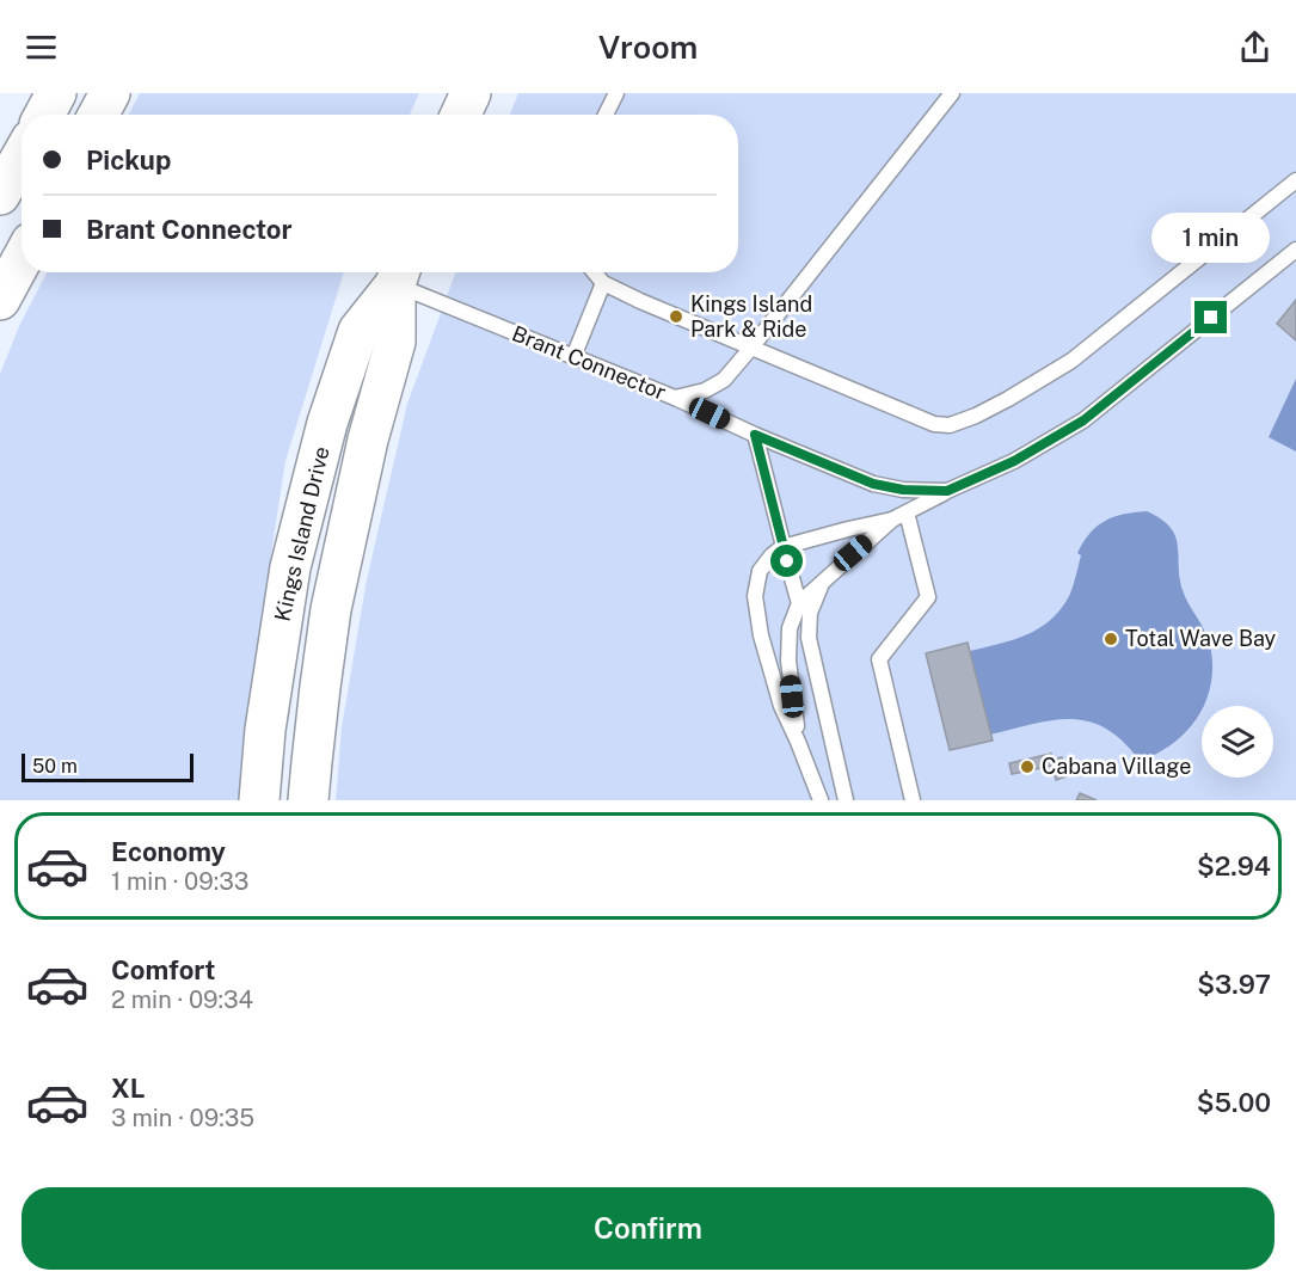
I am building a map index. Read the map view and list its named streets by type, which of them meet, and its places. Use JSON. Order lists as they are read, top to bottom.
{
  "streets": {
    "main road": ["Kings Island Drive"],
    "lane": ["Brant Connector"]
  },
  "crossings": [
    ["Brant Connector", "Kings Island Drive"]
  ],
  "places": ["Kings Island Park & Ride", "Total Wave Bay", "Cabana Village"],
  "scale_bar": "50 m",
  "page": {
    "header": "Vroom",
    "banner": ["Pickup", "Brant Connector"],
    "bubble": "1 min",
    "scale": "50 m",
    "list": [
      {
        "name": "Economy",
        "note": "1 min · 09:33",
        "value": "$2.94"
      },
      {
        "name": "Comfort",
        "note": "2 min · 09:34",
        "value": "$3.97"
      },
      {
        "name": "XL",
        "note": "3 min · 09:35",
        "value": "$5.00"
      }
    ],
    "buttons": "Confirm"
  }
}
